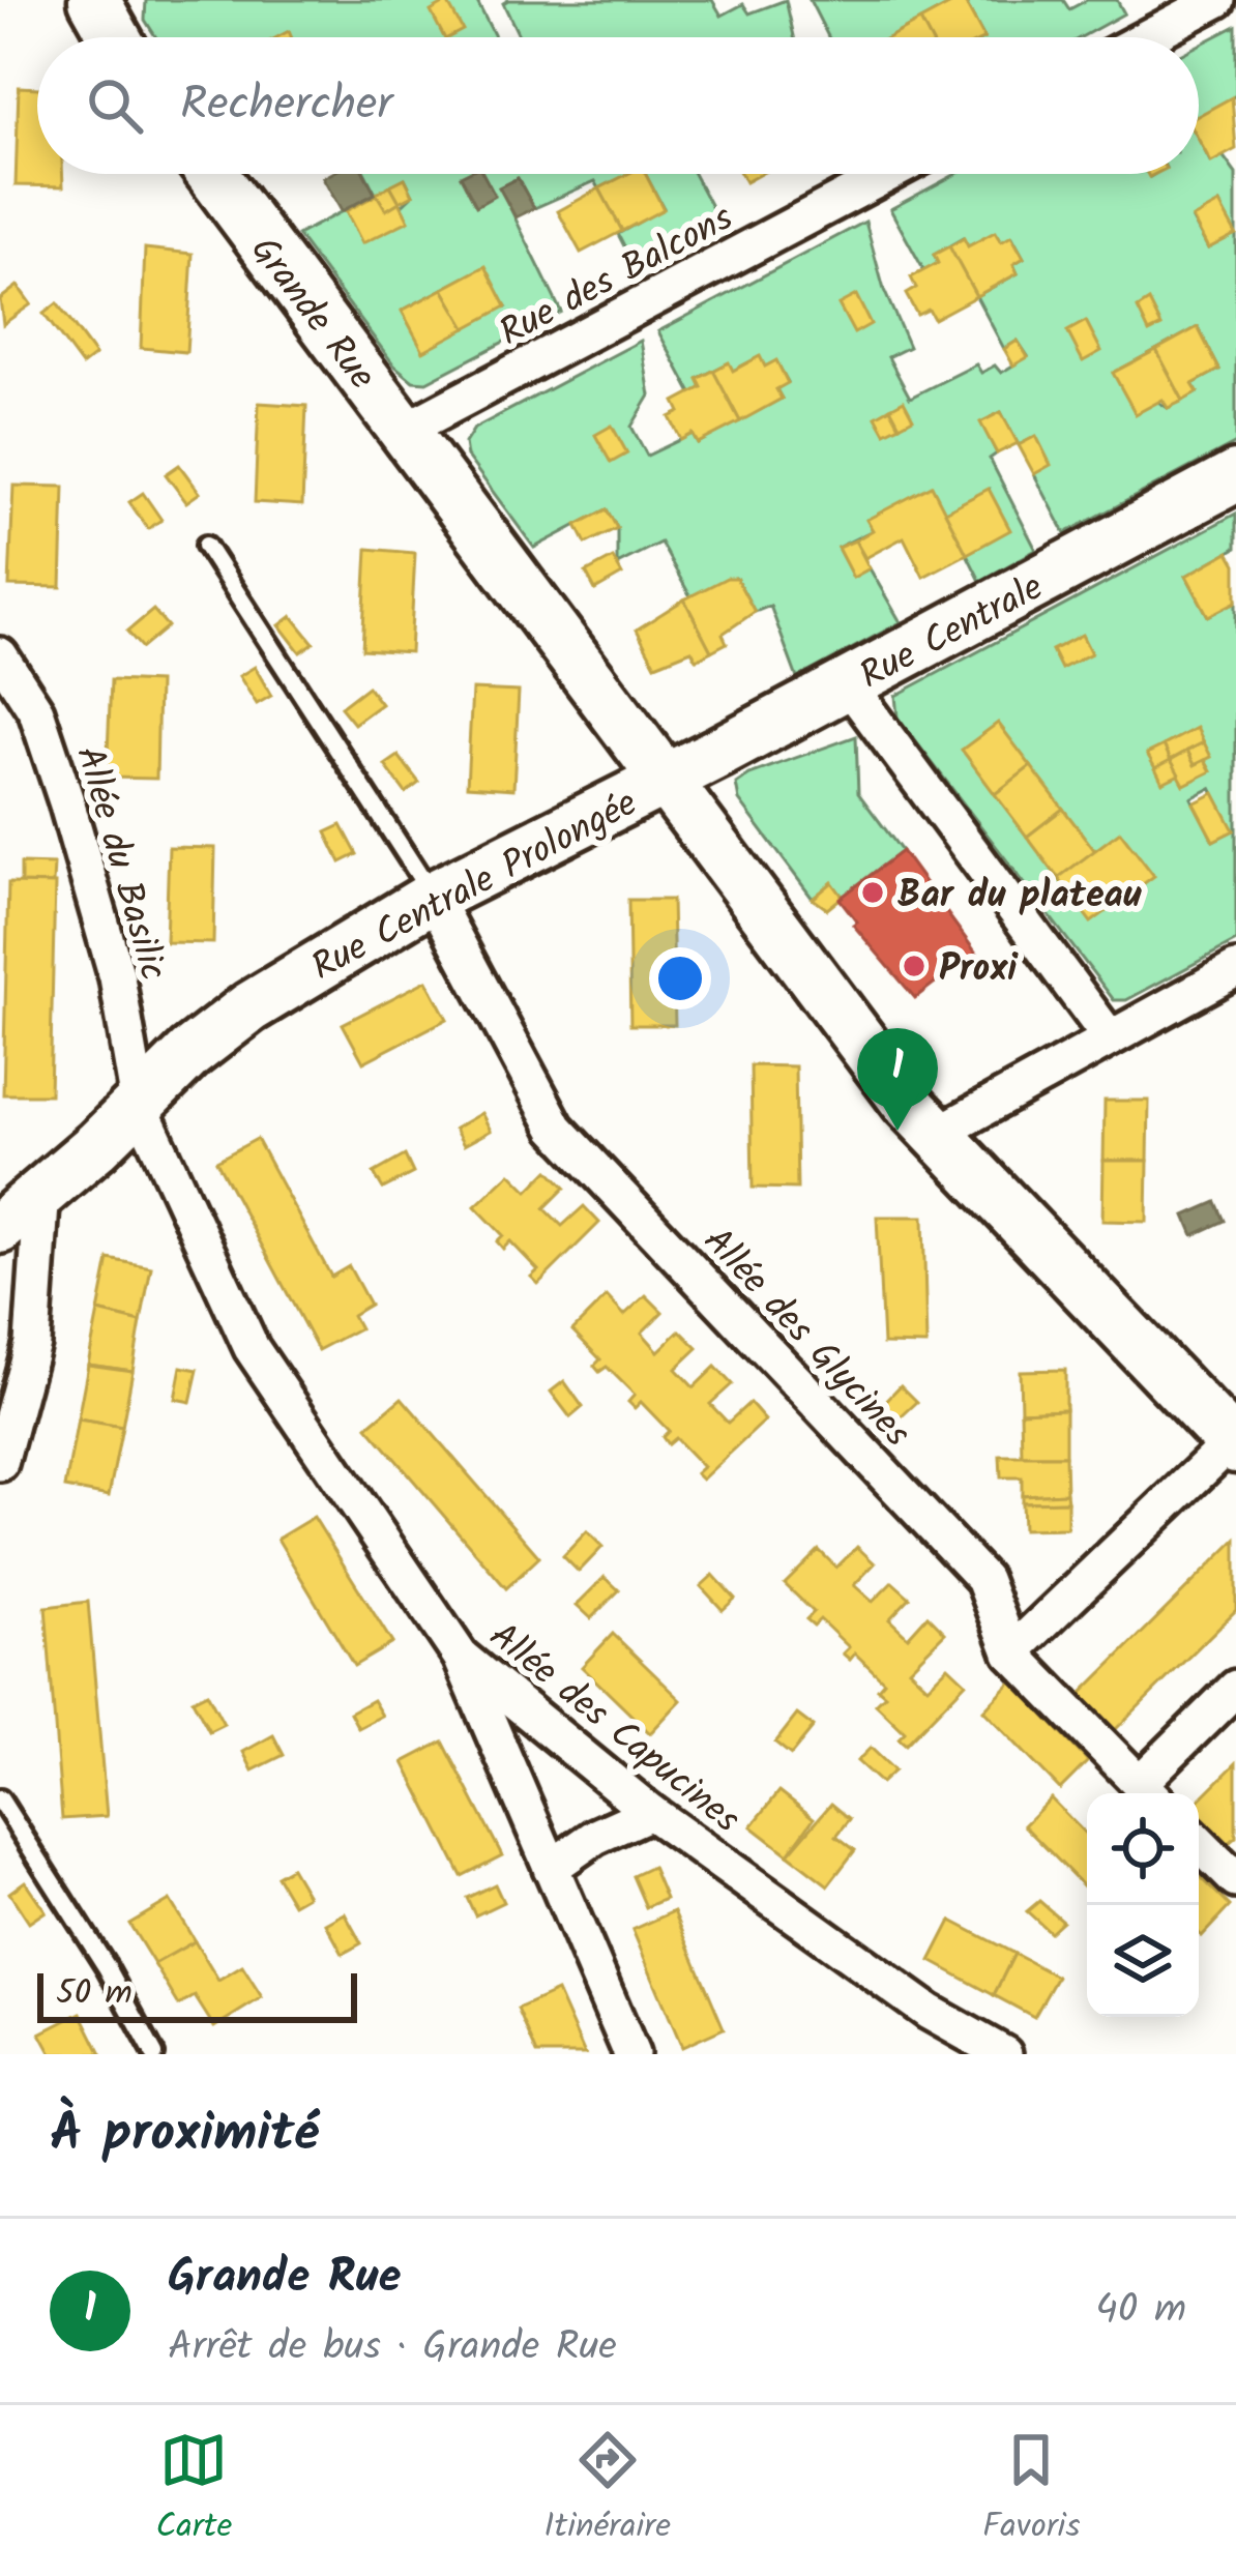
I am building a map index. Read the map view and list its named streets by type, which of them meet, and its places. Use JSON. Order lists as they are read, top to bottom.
{
  "streets": {
    "street": [
      "Rue des Balcons",
      "Grande Rue",
      "Rue Centrale",
      "Allée du Basilic",
      "Rue Centrale Prolongée",
      "Allée des Glycines",
      "Allée des Capucines"
    ]
  },
  "crossings": [
    ["Rue des Balcons", "Grande Rue"],
    ["Grande Rue", "Rue Centrale"],
    ["Grande Rue", "Rue Centrale Prolongée"],
    ["Rue Centrale", "Rue Centrale Prolongée"],
    ["Allée du Basilic", "Rue Centrale Prolongée"],
    ["Allée du Basilic", "Allée des Capucines"],
    ["Rue Centrale Prolongée", "Allée des Glycines"],
    ["Rue Centrale Prolongée", "Allée des Capucines"]
  ],
  "places": ["Bar du plateau", "Proxi"],
  "scale_bar": "50 m",
  "page": {
    "search": "Rechercher",
    "pins": "1",
    "scale": "50 m",
    "heading": "À proximité",
    "list": [
      {
        "mark": "1",
        "name": "Grande Rue",
        "note": "Arrêt de bus · Grande Rue",
        "value": "40 m"
      }
    ],
    "nav": ["Carte", "Itinéraire", "Favoris"]
  }
}
